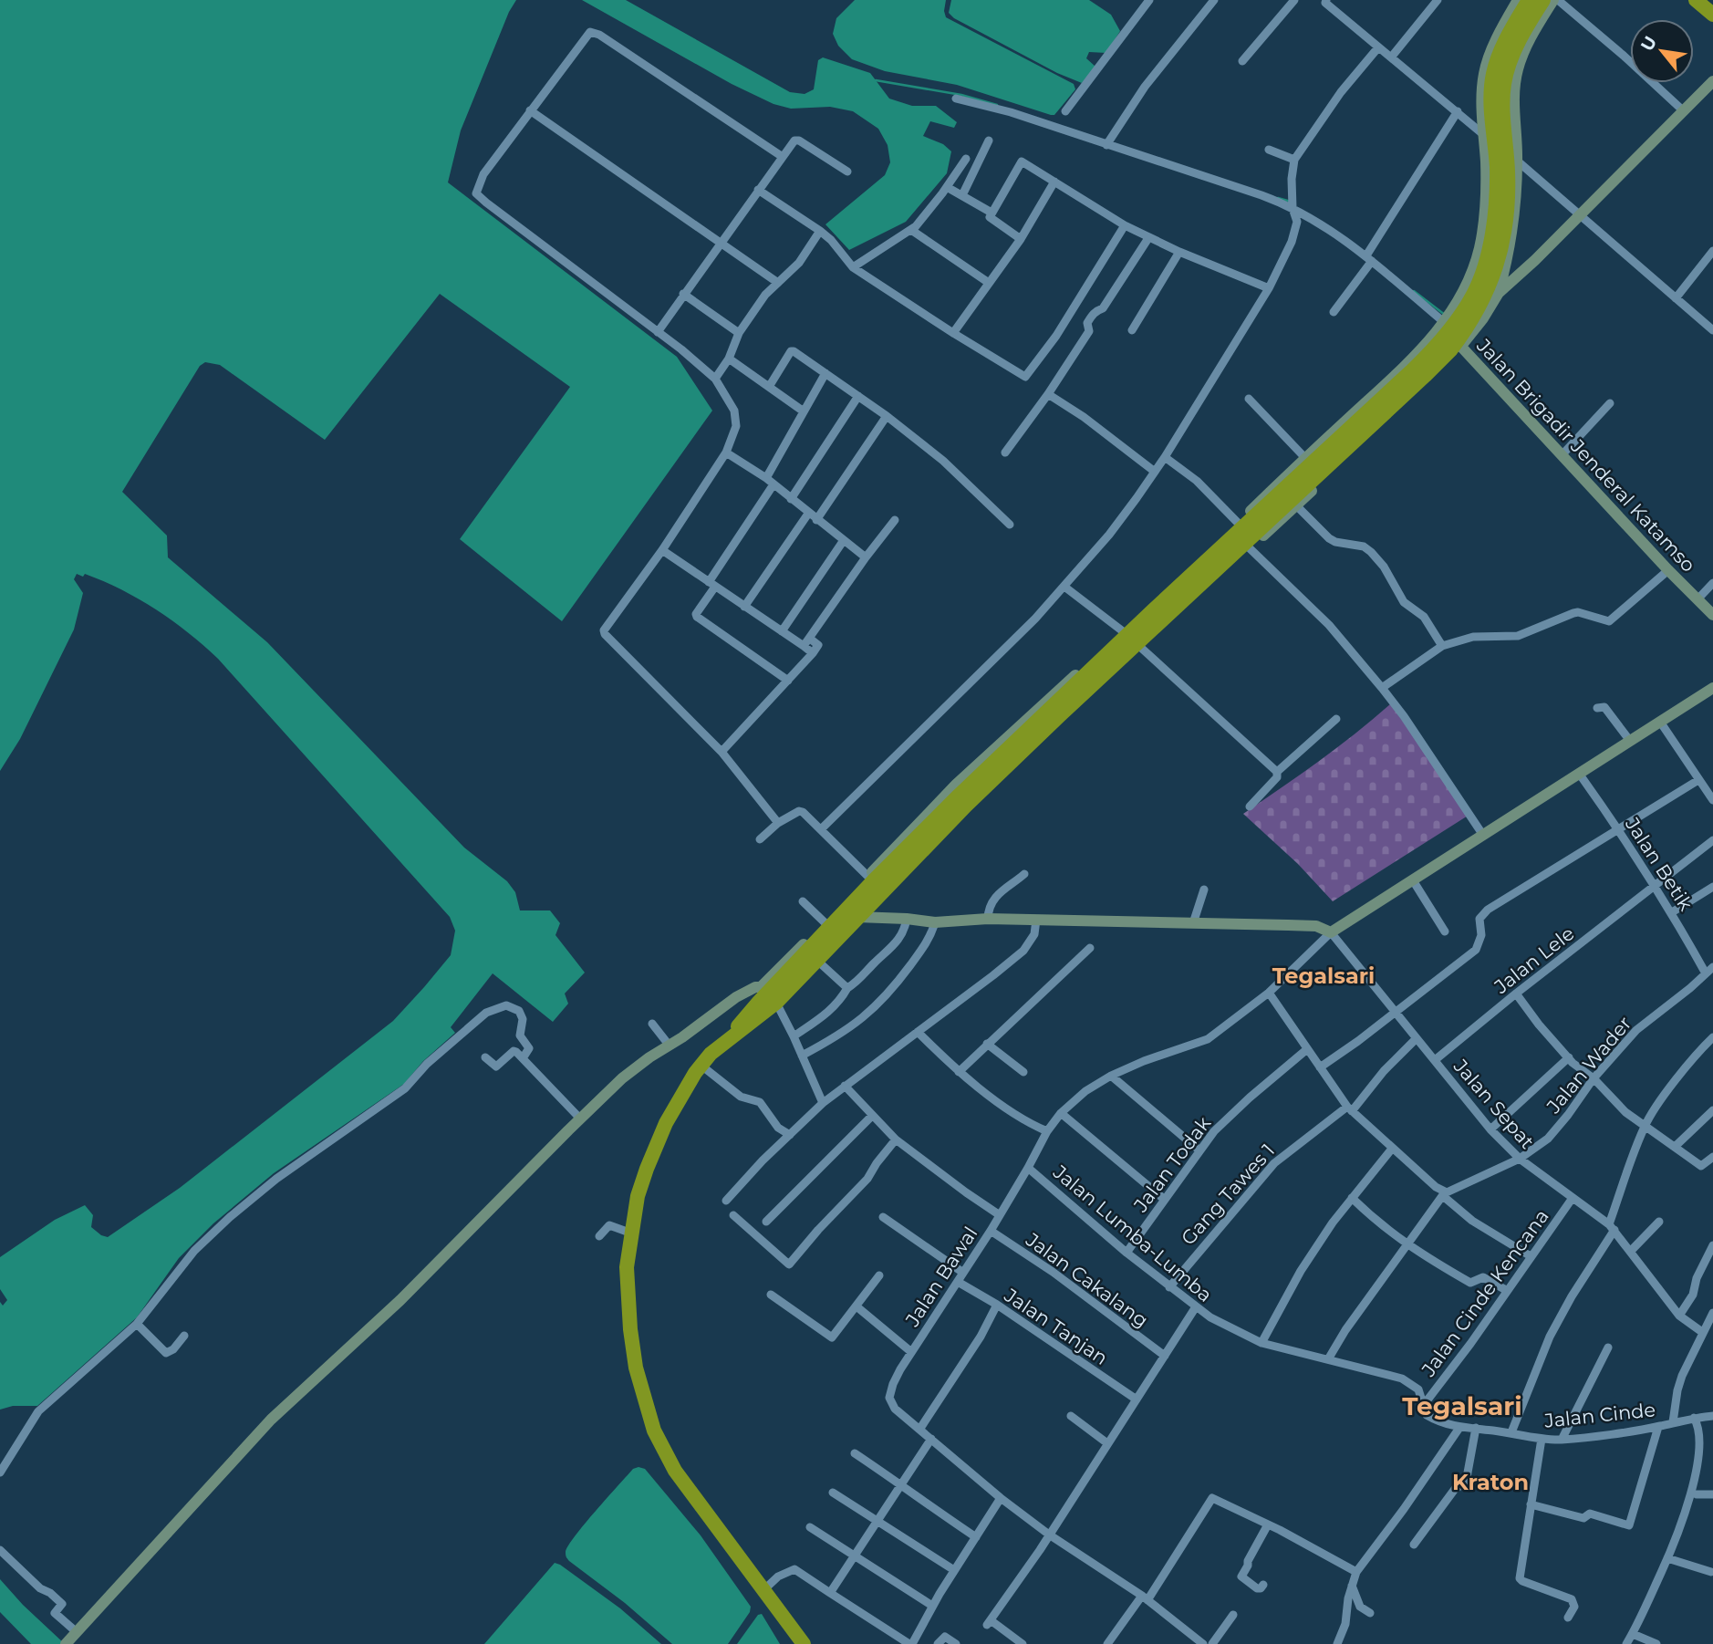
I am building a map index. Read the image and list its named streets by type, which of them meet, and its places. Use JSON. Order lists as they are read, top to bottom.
{
  "streets": {
    "street": [
      "Jalan Brigadir Jenderal Katamso",
      "Jalan Betik",
      "Jalan Lele",
      "Jalan Wader",
      "Jalan Sepat",
      "Jalan Todak",
      "Gang Tawes 1",
      "Jalan Lumba-Lumba",
      "Jalan Bawal",
      "Jalan Cakalang",
      "Jalan Cinde Kencana",
      "Jalan Tanjan",
      "Jalan Cinde"
    ]
  },
  "crossings": [
    ["Jalan Betik", "Jalan Lele"],
    ["Jalan Betik", "Jalan Wader"],
    ["Jalan Lele", "Jalan Sepat"],
    ["Jalan Wader", "Jalan Sepat"],
    ["Jalan Sepat", "Gang Tawes 1"],
    ["Jalan Sepat", "Jalan Bawal"],
    ["Jalan Sepat", "Jalan Cinde Kencana"],
    ["Jalan Todak", "Jalan Lumba-Lumba"],
    ["Gang Tawes 1", "Jalan Lumba-Lumba"],
    ["Jalan Lumba-Lumba", "Jalan Bawal"],
    ["Jalan Lumba-Lumba", "Jalan Cinde Kencana"],
    ["Jalan Lumba-Lumba", "Jalan Cinde"],
    ["Jalan Bawal", "Jalan Cakalang"],
    ["Jalan Bawal", "Jalan Tanjan"],
    ["Jalan Cinde Kencana", "Jalan Cinde"]
  ],
  "districts": ["Tegalsari", "Tegalsari", "Kraton"],
  "north": "top left"
}
